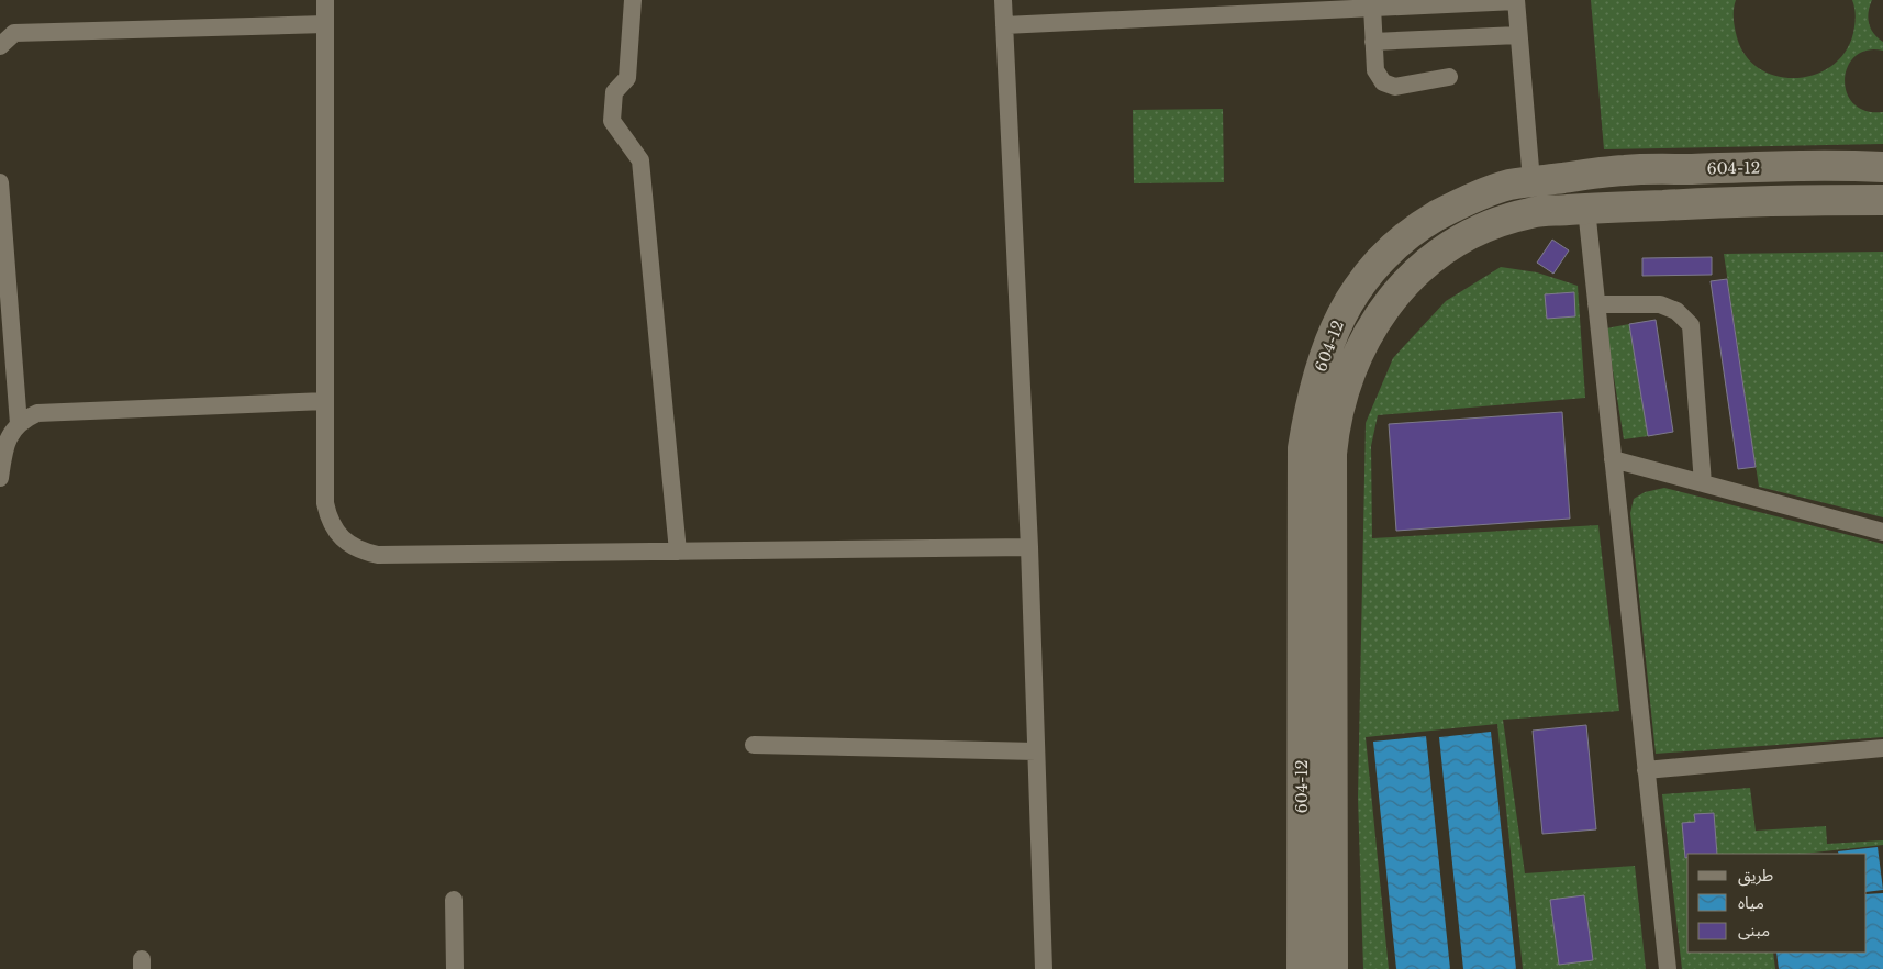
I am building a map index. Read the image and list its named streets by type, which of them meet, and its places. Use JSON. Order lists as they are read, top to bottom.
{
  "streets": {
    "main road": ["604-12"]
  },
  "legend": ["طريق", "مياه", "مبنى"]
}
